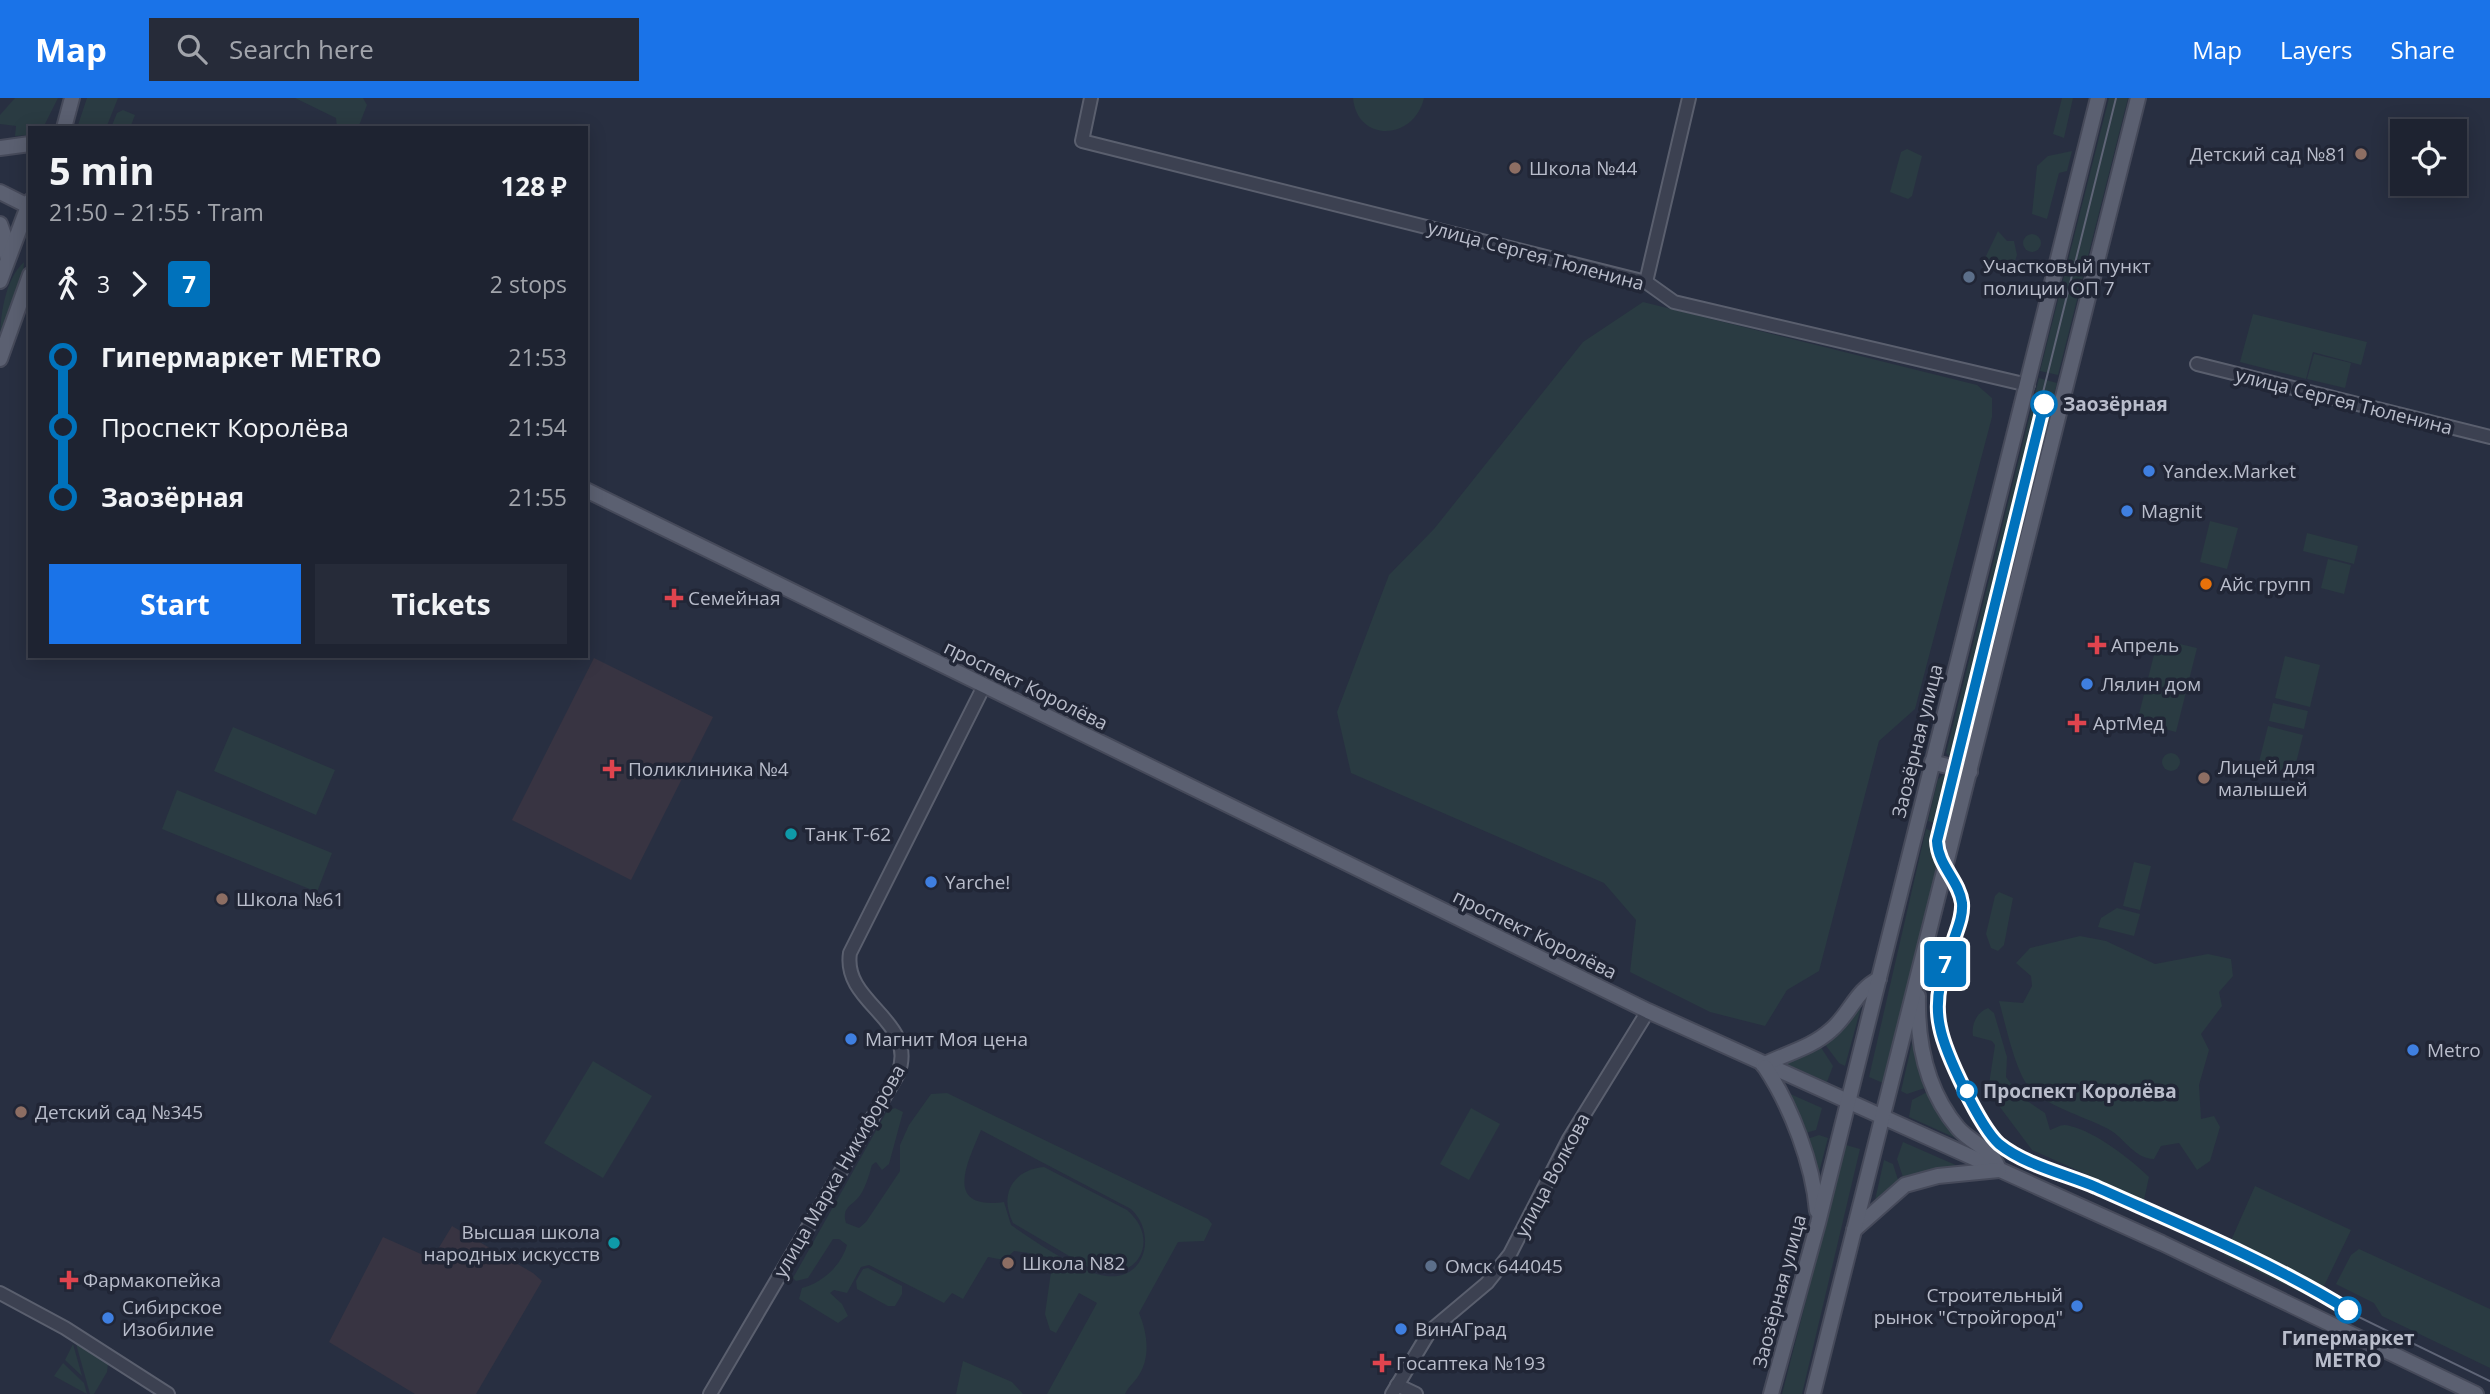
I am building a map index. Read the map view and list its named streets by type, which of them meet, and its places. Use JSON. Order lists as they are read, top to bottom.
{
  "streets": {
    "main road": ["проспект Королёва", "Заозёрная улица"],
    "street": ["улица Сергея Тюленина", "улица Марка Никифорова", "улица Волкова"]
  },
  "crossings": [
    ["улица Сергея Тюленина", "Заозёрная улица"],
    ["проспект Королёва", "Заозёрная улица"],
    ["проспект Королёва", "улица Марка Никифорова"],
    ["проспект Королёва", "улица Волкова"]
  ],
  "places": {
    "other": [
      "Детский сад №81",
      "Школа №44",
      "Участковый пункт полиции ОП 7",
      "Заозёрная",
      "Yandex.Market",
      "Magnit",
      "Айс групп",
      "Лялин дом",
      "Лицей для малышей",
      "Танк Т-62",
      "Yarche!",
      "Школа №61",
      "Магнит Моя цена",
      "Metro",
      "Проспект Королёва",
      "Детский сад №345",
      "Высшая школа народных искусств",
      "Школа N82",
      "Омск 644045",
      "Строительный рынок \"Стройгород\"",
      "Гипермаркет METRO",
      "Сибирское Изобилие",
      "ВинАГрад"
    ],
    "health": [
      "Семейная",
      "Апрель",
      "АртМед",
      "Поликлиника №4",
      "Фармакопейка",
      "Госаптека №193"
    ]
  },
  "lines": ["tram line 7"],
  "page": {
    "header": "Map",
    "search": "Search here",
    "nav": ["Map", "Layers", "Share"],
    "on_map": "7",
    "heading": ["5 min", "21:50 – 21:55 · Tram", "128 ₽"],
    "legs": ["3", "7", "2 stops"],
    "list": [
      {
        "name": "Гипермаркет METRO",
        "value": "21:53"
      },
      {
        "name": "Проспект Королёва",
        "value": "21:54"
      },
      {
        "name": "Заозёрная",
        "value": "21:55"
      }
    ],
    "buttons": ["Start", "Tickets"]
  }
}
